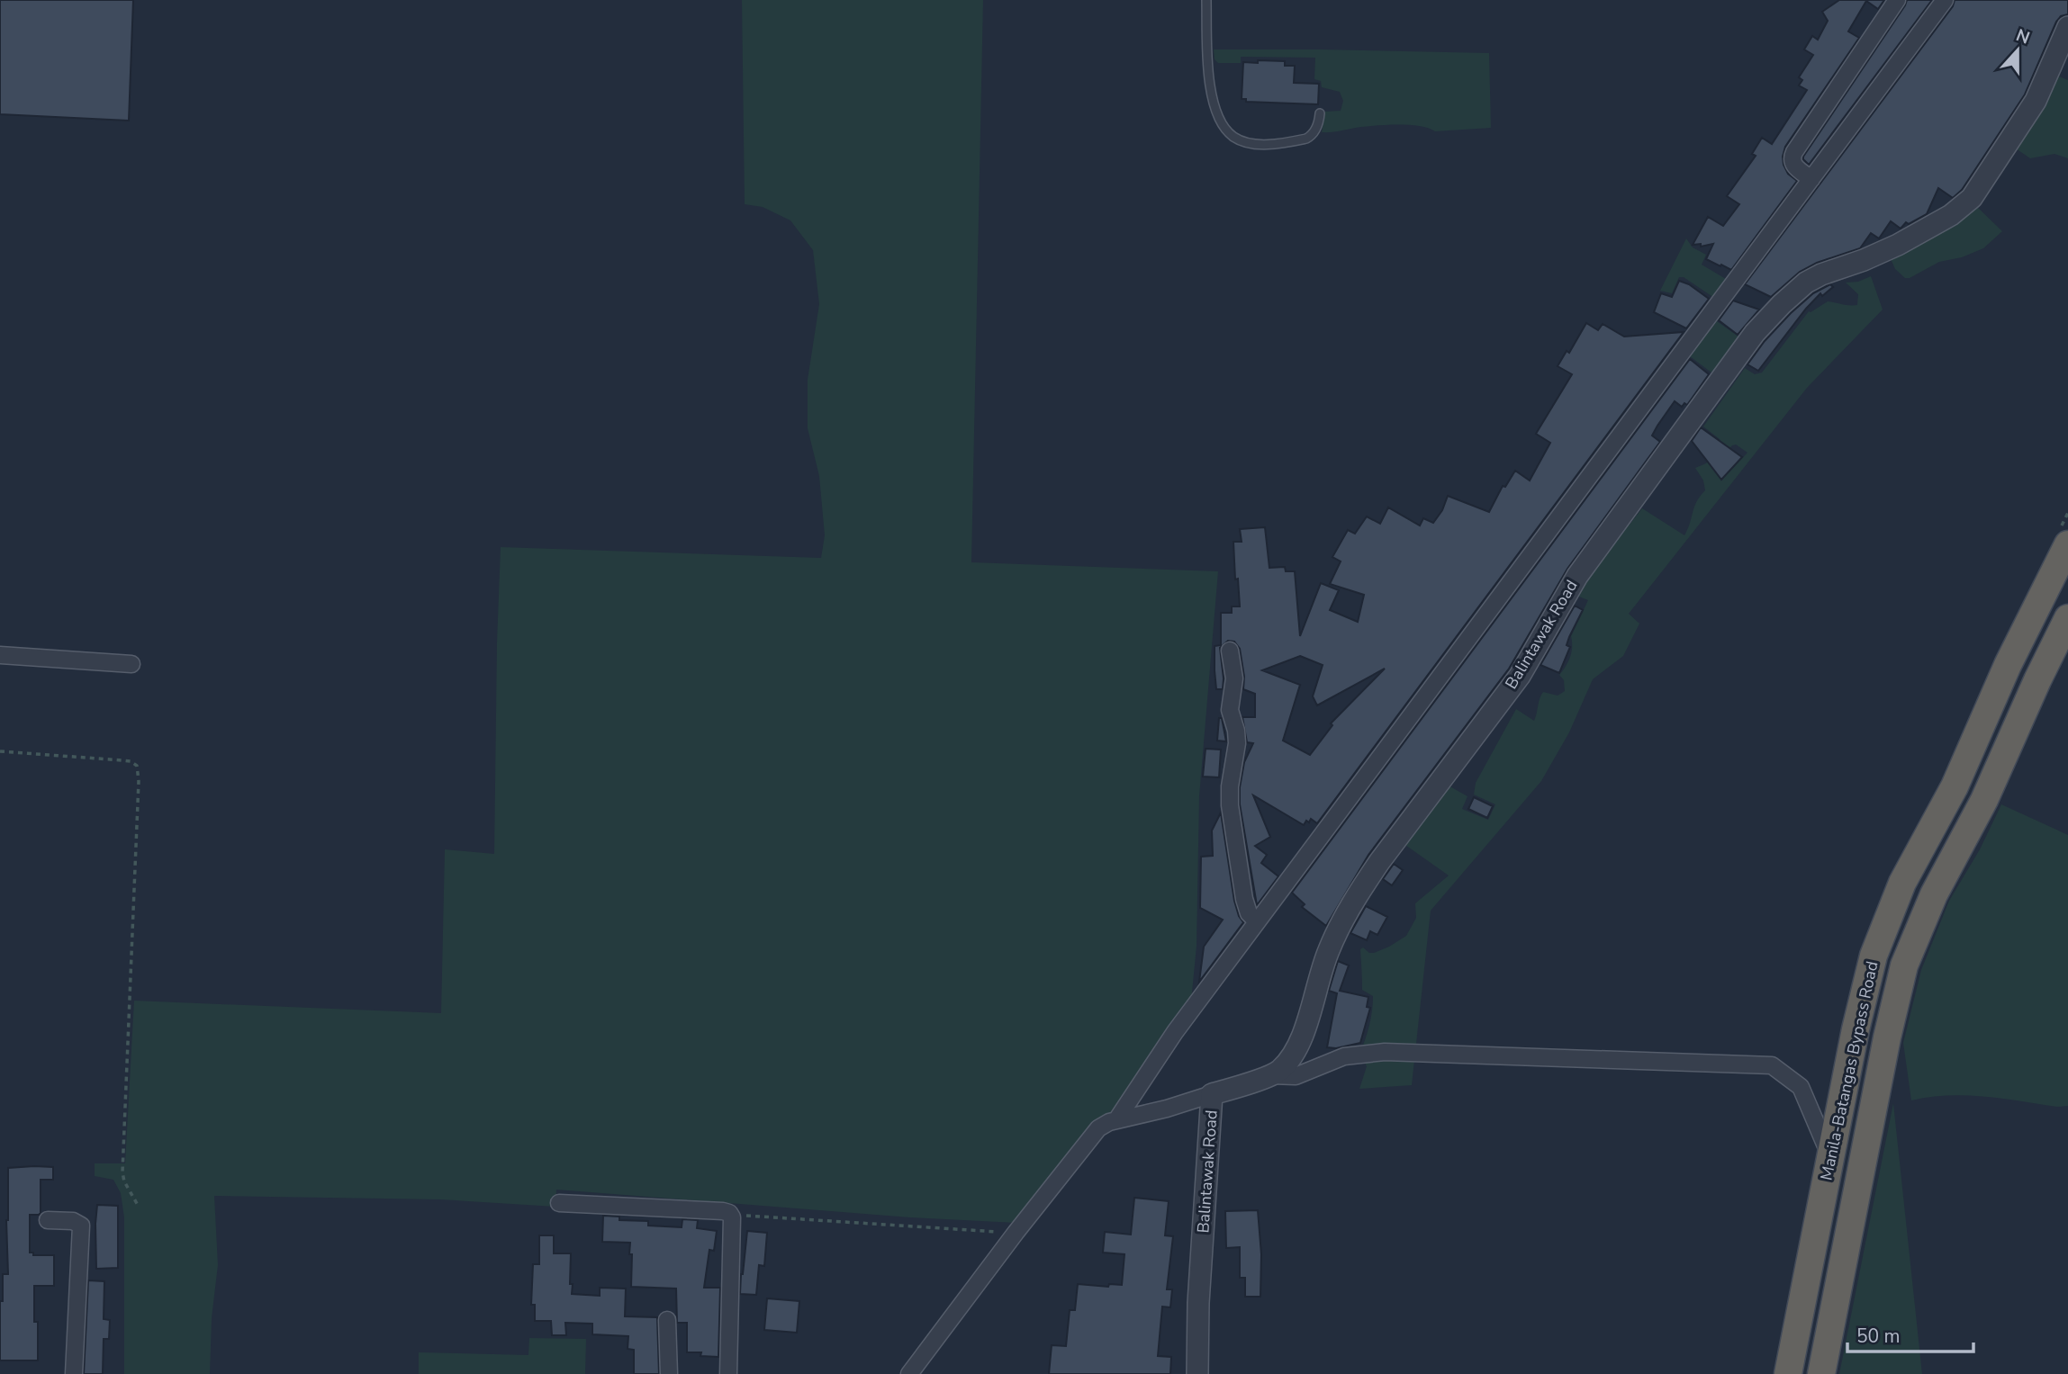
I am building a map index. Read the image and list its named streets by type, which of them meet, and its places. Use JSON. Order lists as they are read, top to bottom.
{
  "streets": {
    "highway": ["Manila-Batangas Bypass Road"],
    "street": ["Balintawak Road"]
  },
  "scale_bar": "50 m",
  "north": "top"
}
